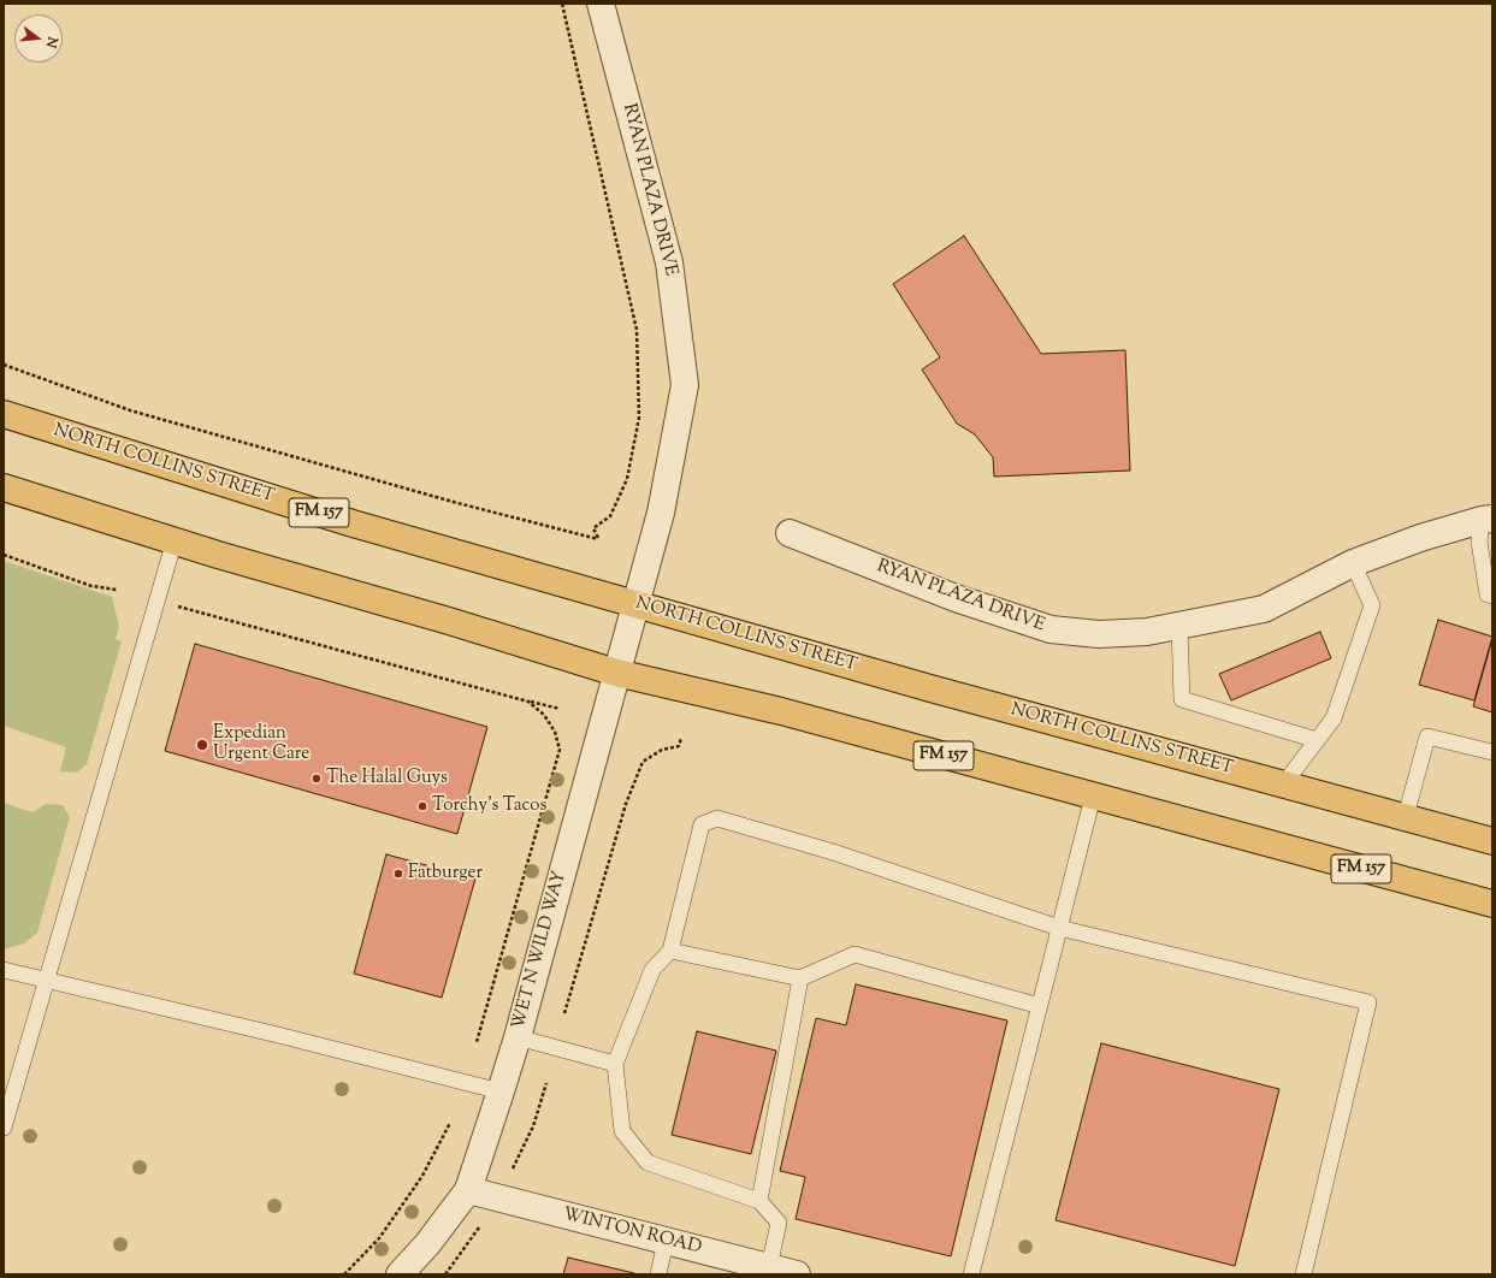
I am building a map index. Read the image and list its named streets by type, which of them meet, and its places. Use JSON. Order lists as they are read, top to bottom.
{
  "streets": {
    "main road": ["NORTH COLLINS STREET", "FM 157"],
    "street": ["RYAN PLAZA DRIVE", "WET N WILD WAY", "WINTON ROAD"]
  },
  "crossings": [
    ["RYAN PLAZA DRIVE", "NORTH COLLINS STREET"],
    ["RYAN PLAZA DRIVE", "WET N WILD WAY"],
    ["NORTH COLLINS STREET", "WET N WILD WAY"],
    ["FM 157", "WET N WILD WAY"],
    ["WET N WILD WAY", "WINTON ROAD"]
  ],
  "places": [
    "Expedian Urgent Care",
    "The Halal Guys",
    "Torchy's Tacos",
    "Fatburger"
  ],
  "north": "right"
}
